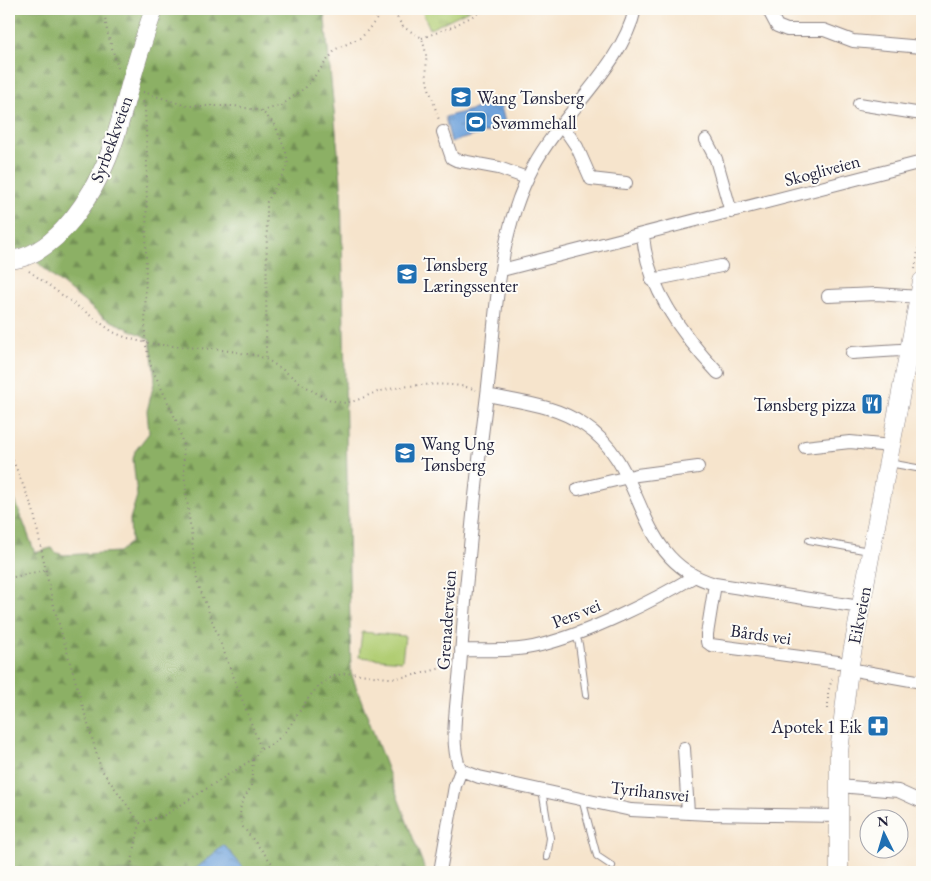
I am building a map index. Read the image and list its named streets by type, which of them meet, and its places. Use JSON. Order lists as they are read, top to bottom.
{
  "streets": {
    "main road": ["Syrbekkveien", "Eikveien"],
    "street": [
      "Skogliveien",
      "Pers vei",
      "Grenaderveien",
      "Bårds vei",
      "Tyrihansvei"
    ]
  },
  "crossings": [
    ["Skogliveien", "Grenaderveien"],
    ["Pers vei", "Grenaderveien"],
    ["Eikveien", "Bårds vei"],
    ["Eikveien", "Tyrihansvei"],
    ["Grenaderveien", "Tyrihansvei"]
  ],
  "places": {
    "school or university": ["Wang Tønsberg", "Tønsberg Læringssenter", "Wang Ung Tønsberg"],
    "sports": ["Svømmehall"],
    "restaurant": ["Tønsberg pizza"],
    "pharmacy": ["Apotek 1 Eik"]
  },
  "north": "top"
}
